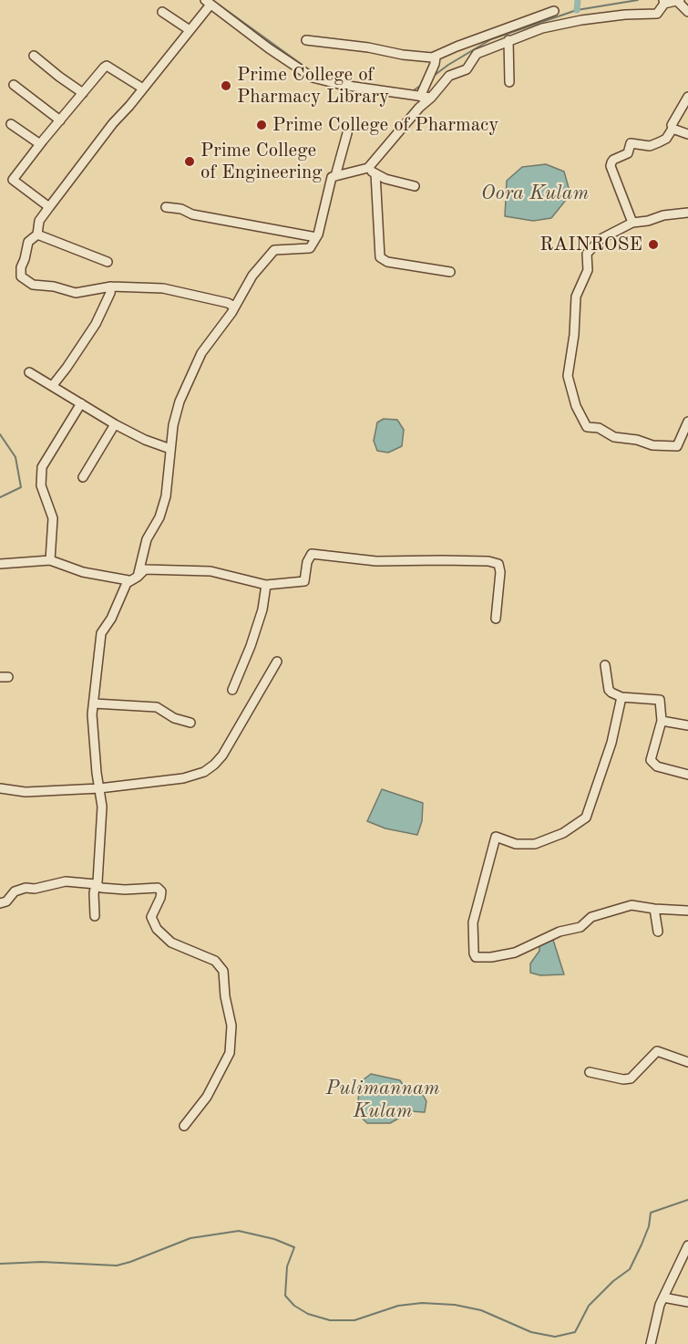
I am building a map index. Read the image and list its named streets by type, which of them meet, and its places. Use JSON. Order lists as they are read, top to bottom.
{
  "water": ["Oora Kulam", "Pulimannam Kulam"],
  "places": [
    "Prime College of Pharmacy Library",
    "Prime College of Pharmacy",
    "Prime College of Engineering",
    "RAINROSE"
  ]
}
